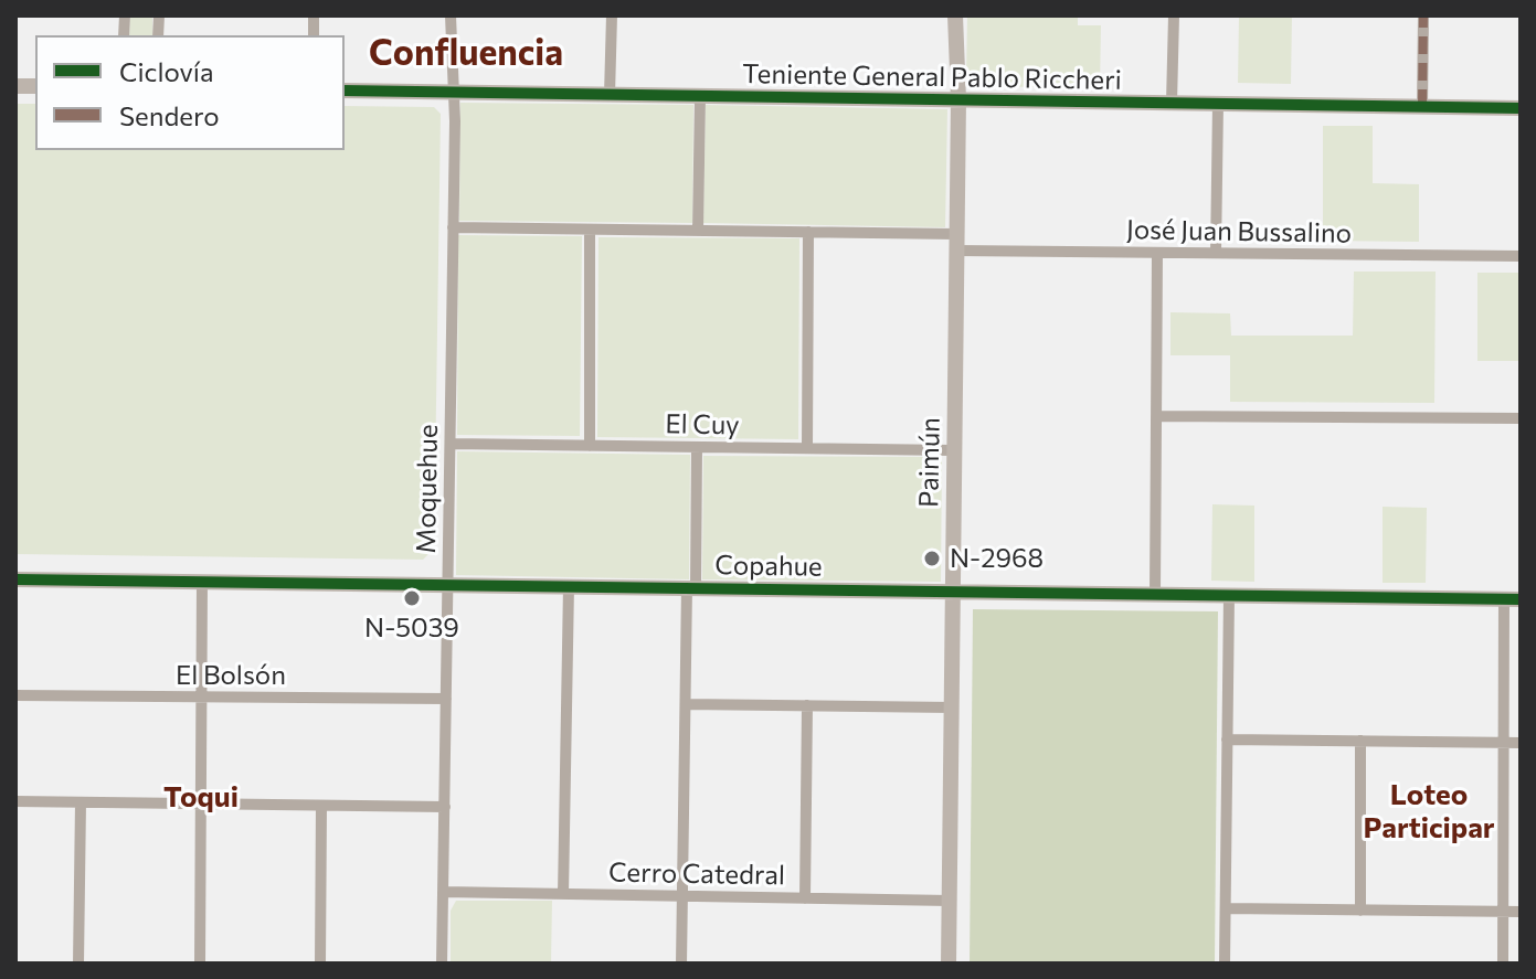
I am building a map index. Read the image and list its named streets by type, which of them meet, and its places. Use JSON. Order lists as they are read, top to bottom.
{
  "streets": {
    "street": [
      "Teniente General Pablo Riccheri",
      "José Juan Bussalino",
      "El Cuy",
      "Paimún",
      "Moquehue",
      "Copahue",
      "El Bolsón",
      "Cerro Catedral"
    ]
  },
  "crossings": [
    ["Teniente General Pablo Riccheri", "Paimún"],
    ["Teniente General Pablo Riccheri", "Moquehue"],
    ["José Juan Bussalino", "Paimún"],
    ["El Cuy", "Paimún"],
    ["El Cuy", "Moquehue"],
    ["Paimún", "Copahue"],
    ["Paimún", "Cerro Catedral"],
    ["Moquehue", "Copahue"],
    ["Moquehue", "El Bolsón"],
    ["Moquehue", "Cerro Catedral"]
  ],
  "districts": ["Confluencia", "Loteo Participar", "Toqui"],
  "places": ["N-2968", "N-5039"],
  "legend": ["Ciclovía", "Sendero"]
}
